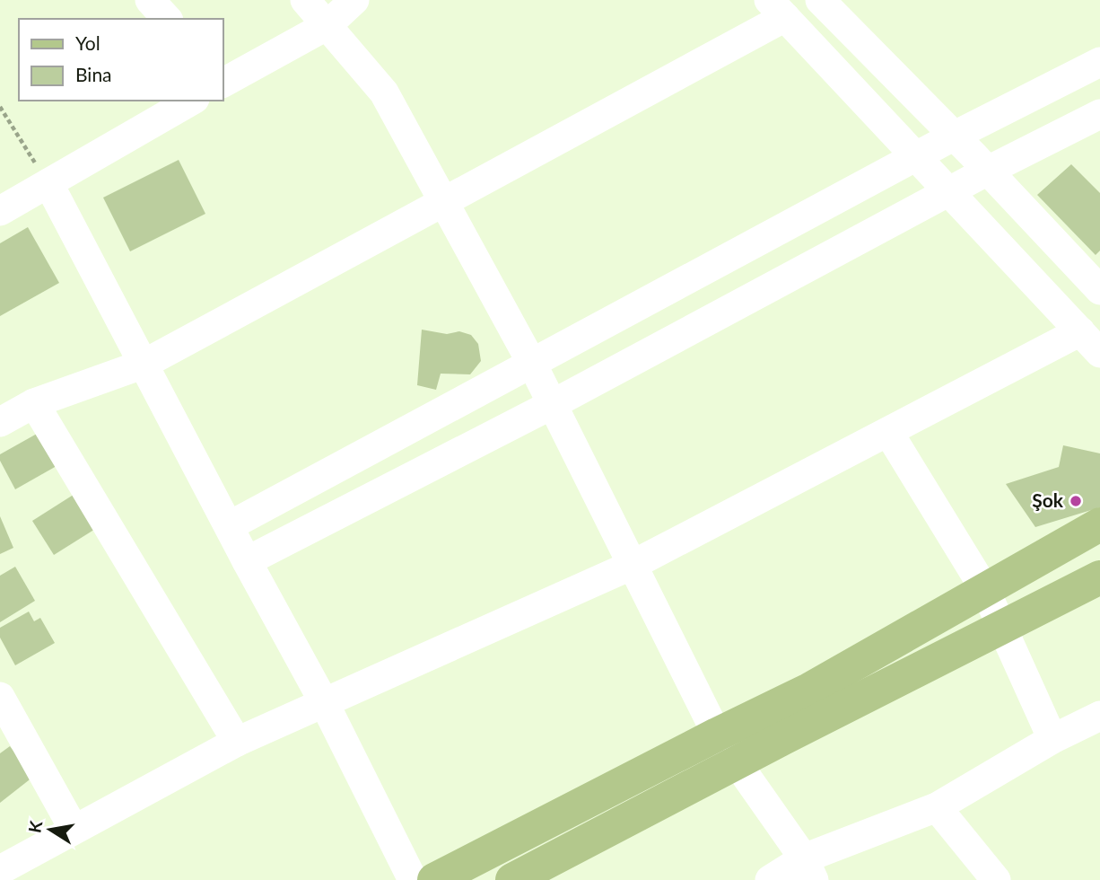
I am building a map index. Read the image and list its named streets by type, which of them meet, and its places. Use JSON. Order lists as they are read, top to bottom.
{
  "places": ["Şok"],
  "legend": ["Yol", "Bina"],
  "north": "left"
}
